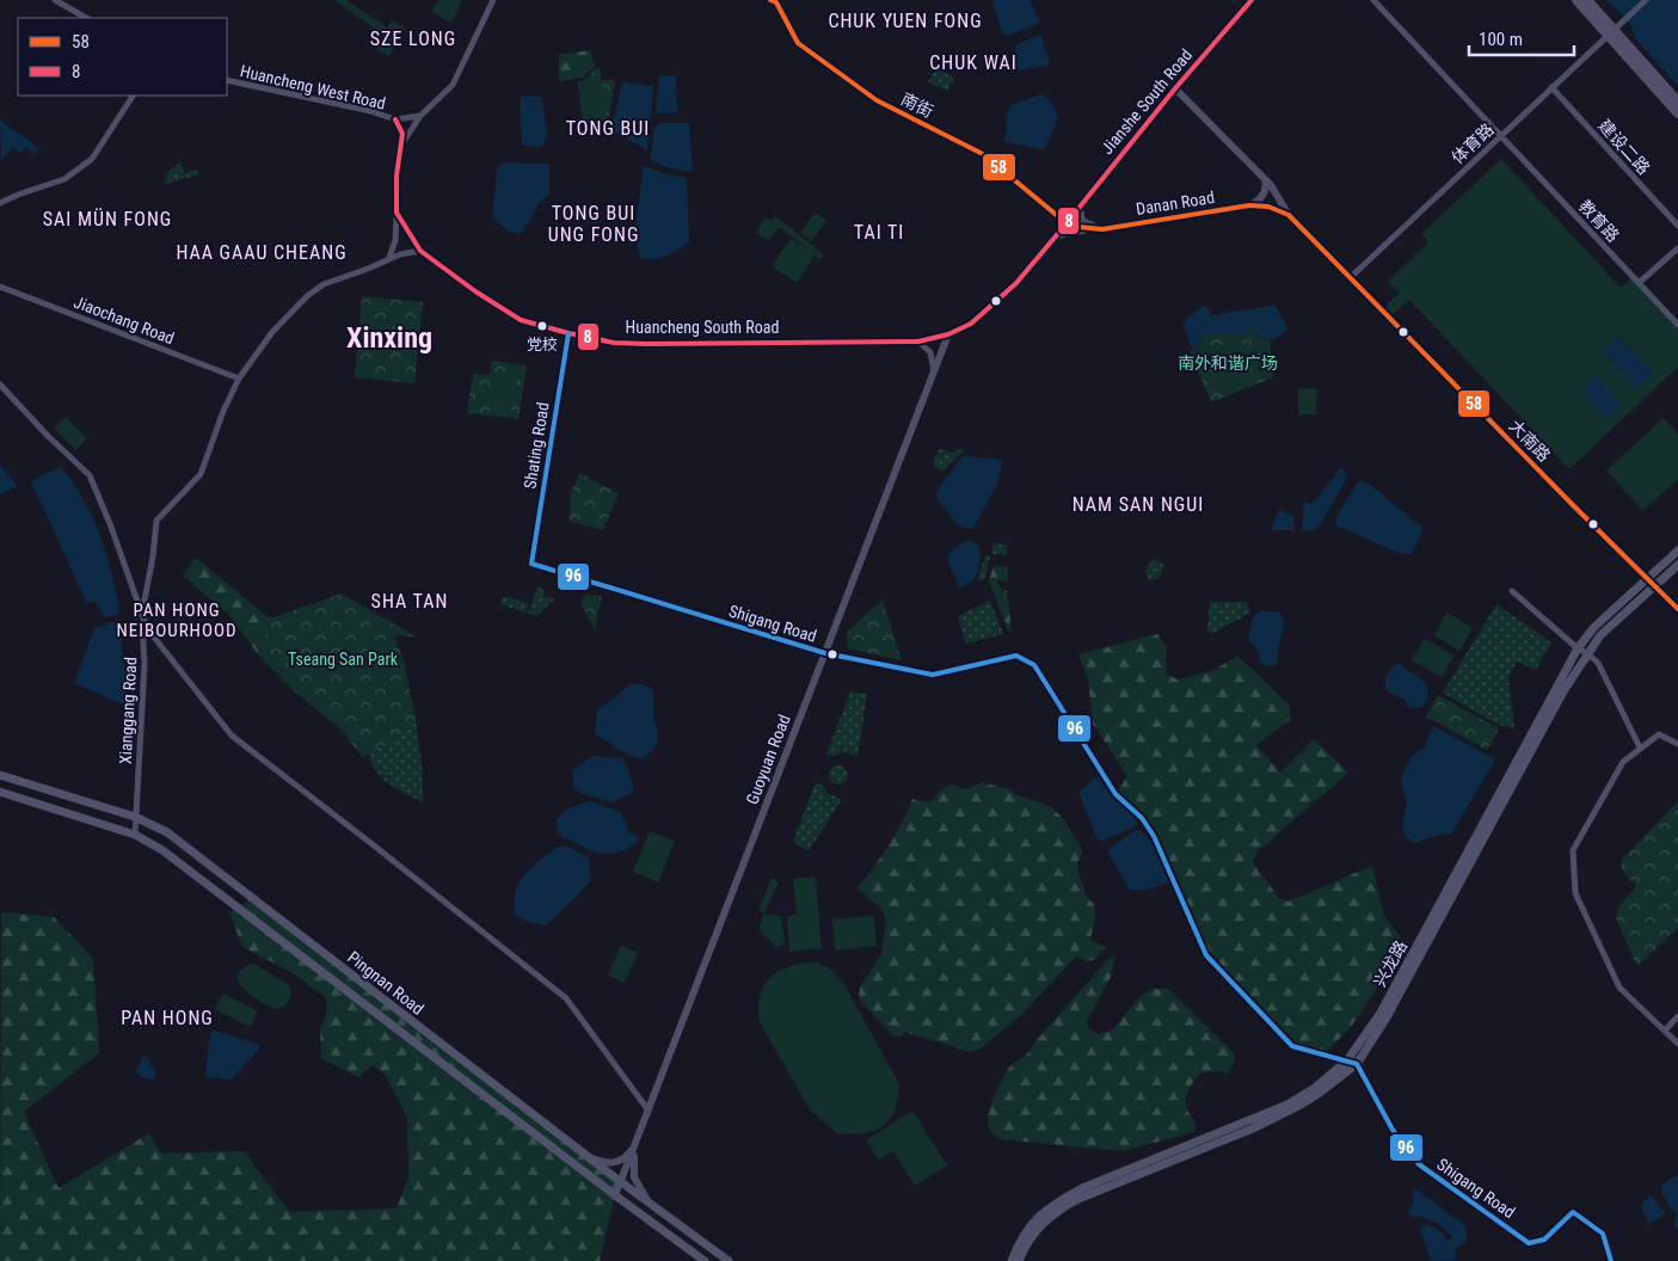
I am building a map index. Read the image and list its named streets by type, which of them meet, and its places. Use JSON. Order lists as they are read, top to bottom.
{
  "streets": {
    "main road": ["兴龙路", "Pingnan Road"],
    "street": [
      "Huancheng West Road",
      "Jianshe South Road",
      "南街",
      "体育路",
      "建设二路",
      "Danan Road",
      "教育路",
      "Jiaochang Road",
      "Huancheng South Road",
      "大南路",
      "Shating Road",
      "Shigang Road",
      "Xianggang Road",
      "Guoyuan Road"
    ]
  },
  "crossings": [
    ["Jianshe South Road", "南街"],
    ["Jianshe South Road", "Danan Road"],
    ["Jianshe South Road", "Huancheng South Road"],
    ["Jianshe South Road", "大南路"],
    ["南街", "Danan Road"],
    ["南街", "Huancheng South Road"],
    ["体育路", "建设二路"],
    ["体育路", "教育路"],
    ["体育路", "大南路"],
    ["Danan Road", "Huancheng South Road"],
    ["Danan Road", "大南路"],
    ["Jiaochang Road", "Xianggang Road"],
    ["Huancheng South Road", "Shating Road"],
    ["Huancheng South Road", "Xianggang Road"],
    ["Huancheng South Road", "Guoyuan Road"],
    ["大南路", "兴龙路"],
    ["Shating Road", "Shigang Road"],
    ["Shigang Road", "Guoyuan Road"],
    ["Shigang Road", "兴龙路"],
    ["Xianggang Road", "Pingnan Road"],
    ["Guoyuan Road", "Pingnan Road"]
  ],
  "districts": [
    "CHUK YUEN FONG",
    "SZE LONG",
    "CHUK WAI",
    "TONG BUI",
    "TONG BUI UNG FONG",
    "SAI MÜN FONG",
    "TAI TI",
    "HAA GAAU CHEANG",
    "Xinxing",
    "NAM SAN NGUI",
    "SHA TAN",
    "PAN HONG NEIBOURHOOD",
    "PAN HONG"
  ],
  "parks": ["南外和谐广场", "Tseang San Park"],
  "places": ["党校"],
  "lines": ["transit line 58", "transit line 8", "transit line 96"],
  "legend": ["58", "8"],
  "scale_bar": "100 m"
}
